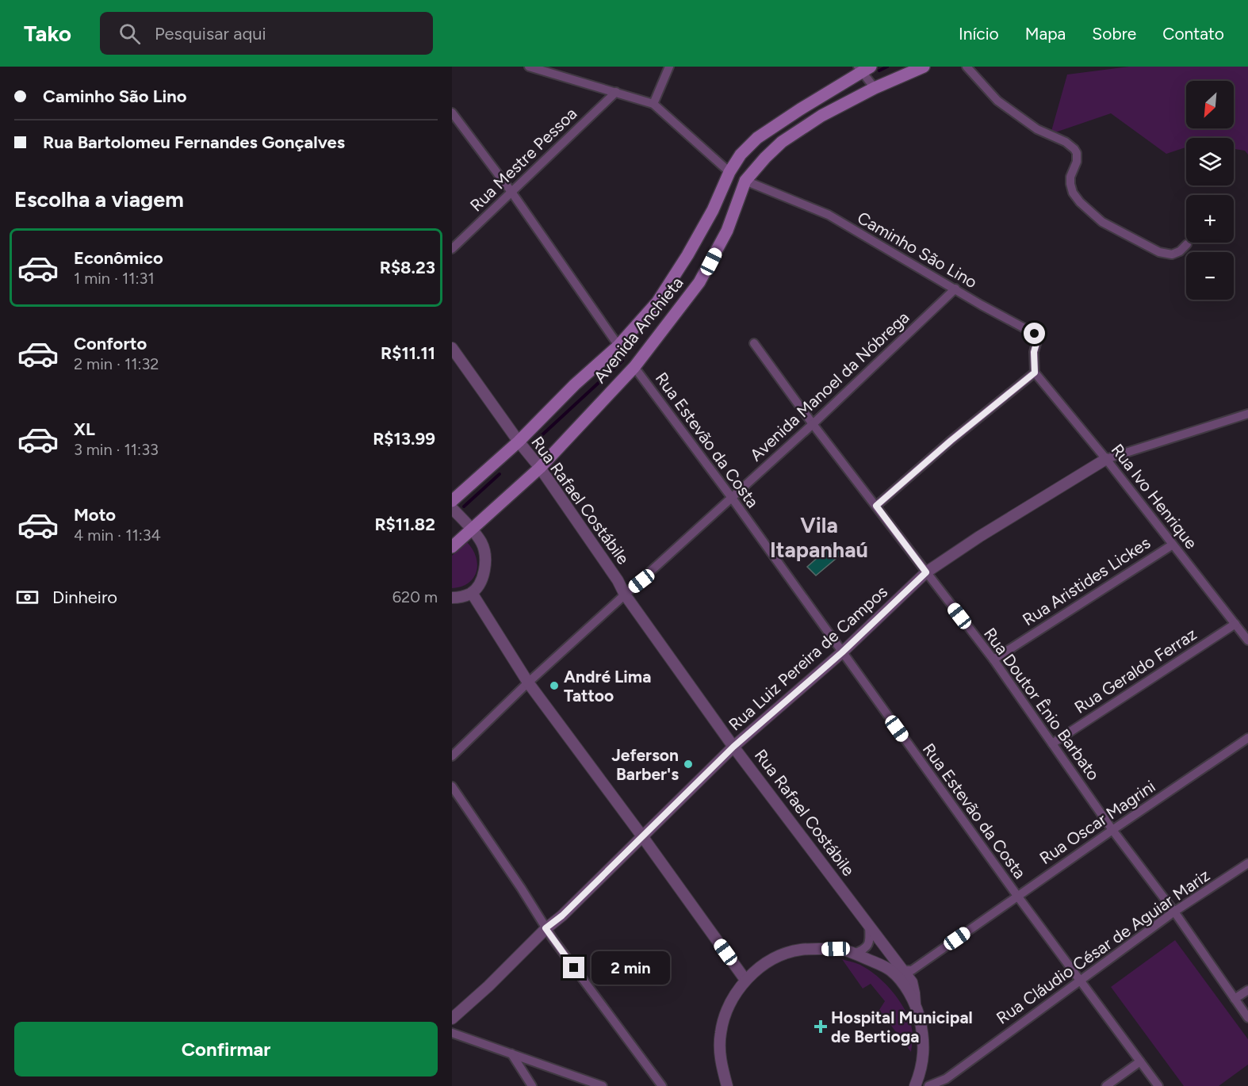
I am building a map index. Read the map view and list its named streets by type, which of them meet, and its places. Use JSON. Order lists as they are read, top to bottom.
{
  "streets": {
    "main road": ["Avenida Anchieta"],
    "street": [
      "Rua Mestre Pessoa",
      "Caminho São Lino",
      "Avenida Manoel da Nóbrega",
      "Rua Estevão da Costa",
      "Rua Ivo Henrique",
      "Rua Rafael Costábile",
      "Rua Aristides Lickes",
      "Rua Luiz Pereira de Campos",
      "Rua Geraldo Ferraz",
      "Rua Doutor Ênio Barbato",
      "Rua Oscar Magrini",
      "Rua Cláudio César de Aguiar Mariz"
    ]
  },
  "crossings": [
    ["Caminho São Lino", "Avenida Anchieta"],
    ["Caminho São Lino", "Avenida Manoel da Nóbrega"],
    ["Caminho São Lino", "Rua Ivo Henrique"],
    ["Avenida Anchieta", "Rua Estevão da Costa"],
    ["Avenida Anchieta", "Rua Rafael Costábile"],
    ["Avenida Manoel da Nóbrega", "Rua Estevão da Costa"],
    ["Avenida Manoel da Nóbrega", "Rua Rafael Costábile"],
    ["Avenida Manoel da Nóbrega", "Rua Doutor Ênio Barbato"],
    ["Rua Estevão da Costa", "Rua Luiz Pereira de Campos"],
    ["Rua Estevão da Costa", "Rua Oscar Magrini"],
    ["Rua Estevão da Costa", "Rua Cláudio César de Aguiar Mariz"],
    ["Rua Ivo Henrique", "Rua Aristides Lickes"],
    ["Rua Ivo Henrique", "Rua Luiz Pereira de Campos"],
    ["Rua Ivo Henrique", "Rua Geraldo Ferraz"],
    ["Rua Rafael Costábile", "Rua Luiz Pereira de Campos"],
    ["Rua Rafael Costábile", "Rua Oscar Magrini"],
    ["Rua Aristides Lickes", "Rua Doutor Ênio Barbato"],
    ["Rua Luiz Pereira de Campos", "Rua Doutor Ênio Barbato"],
    ["Rua Geraldo Ferraz", "Rua Doutor Ênio Barbato"],
    ["Rua Doutor Ênio Barbato", "Rua Oscar Magrini"],
    ["Rua Doutor Ênio Barbato", "Rua Cláudio César de Aguiar Mariz"]
  ],
  "districts": ["Vila Itapanhaú"],
  "places": {
    "other": ["André Lima Tattoo", "Jeferson Barber's"],
    "health": ["Hospital Municipal de Bertioga"]
  },
  "north": "bottom left",
  "page": {
    "header": "Tako",
    "search": "Pesquisar aqui",
    "nav": [
      "Início",
      "Mapa",
      "Sobre",
      "Contato"
    ],
    "banner": ["Caminho São Lino", "Rua Bartolomeu Fernandes Gonçalves"],
    "map_buttons": ["+", "−"],
    "heading": "Escolha a viagem",
    "list": [
      {
        "name": "Econômico",
        "note": "1 min · 11:31",
        "value": "R$8.23"
      },
      {
        "name": "Conforto",
        "note": "2 min · 11:32",
        "value": "R$11.11"
      },
      {
        "name": "XL",
        "note": "3 min · 11:33",
        "value": "R$13.99"
      },
      {
        "name": "Moto",
        "note": "4 min · 11:34",
        "value": "R$11.82"
      }
    ],
    "pay": ["Dinheiro", "620 m"],
    "bubble": "2 min",
    "buttons": "Confirmar"
  }
}
